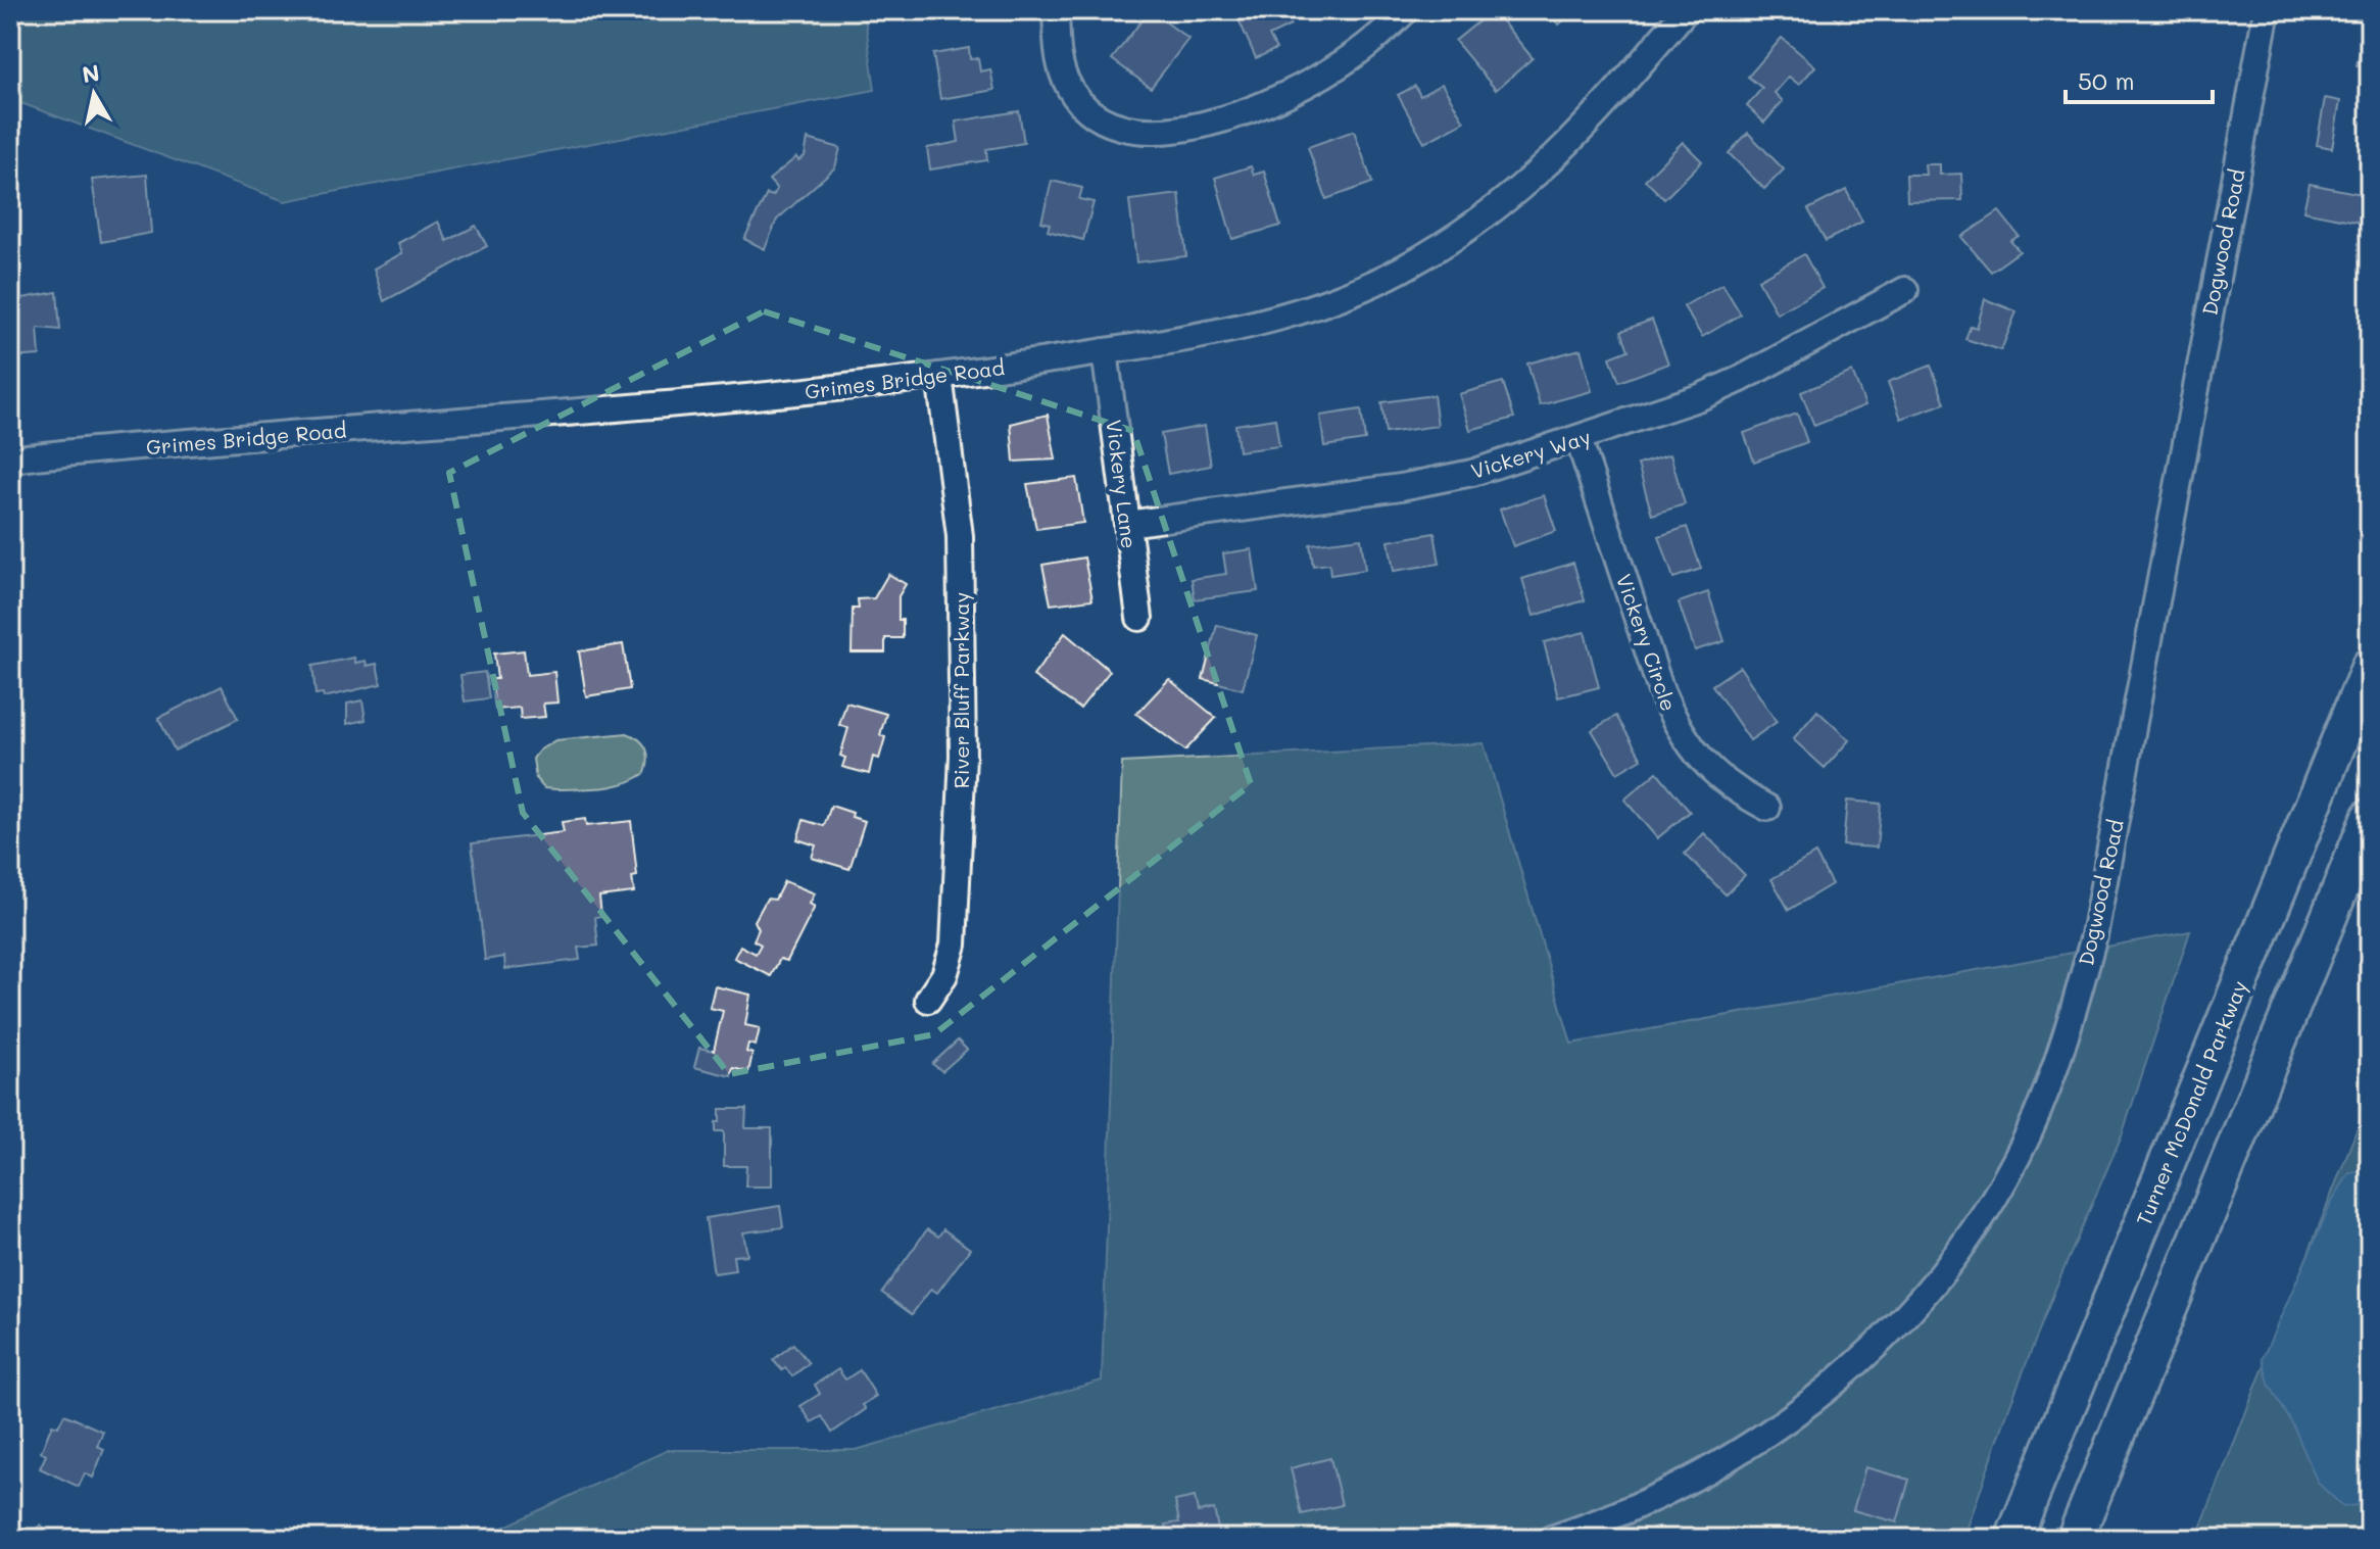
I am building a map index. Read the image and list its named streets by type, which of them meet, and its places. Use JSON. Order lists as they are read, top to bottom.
{
  "streets": {
    "highway": ["Turner McDonald Parkway"],
    "street": [
      "Dogwood Road",
      "Grimes Bridge Road",
      "Vickery Way",
      "Vickery Lane",
      "Vickery Circle",
      "River Bluff Parkway"
    ]
  },
  "crossings": [
    ["Grimes Bridge Road", "Vickery Lane"],
    ["Grimes Bridge Road", "River Bluff Parkway"],
    ["Vickery Way", "Vickery Lane"],
    ["Vickery Way", "Vickery Circle"]
  ],
  "scale_bar": "50 m",
  "north": "top"
}
